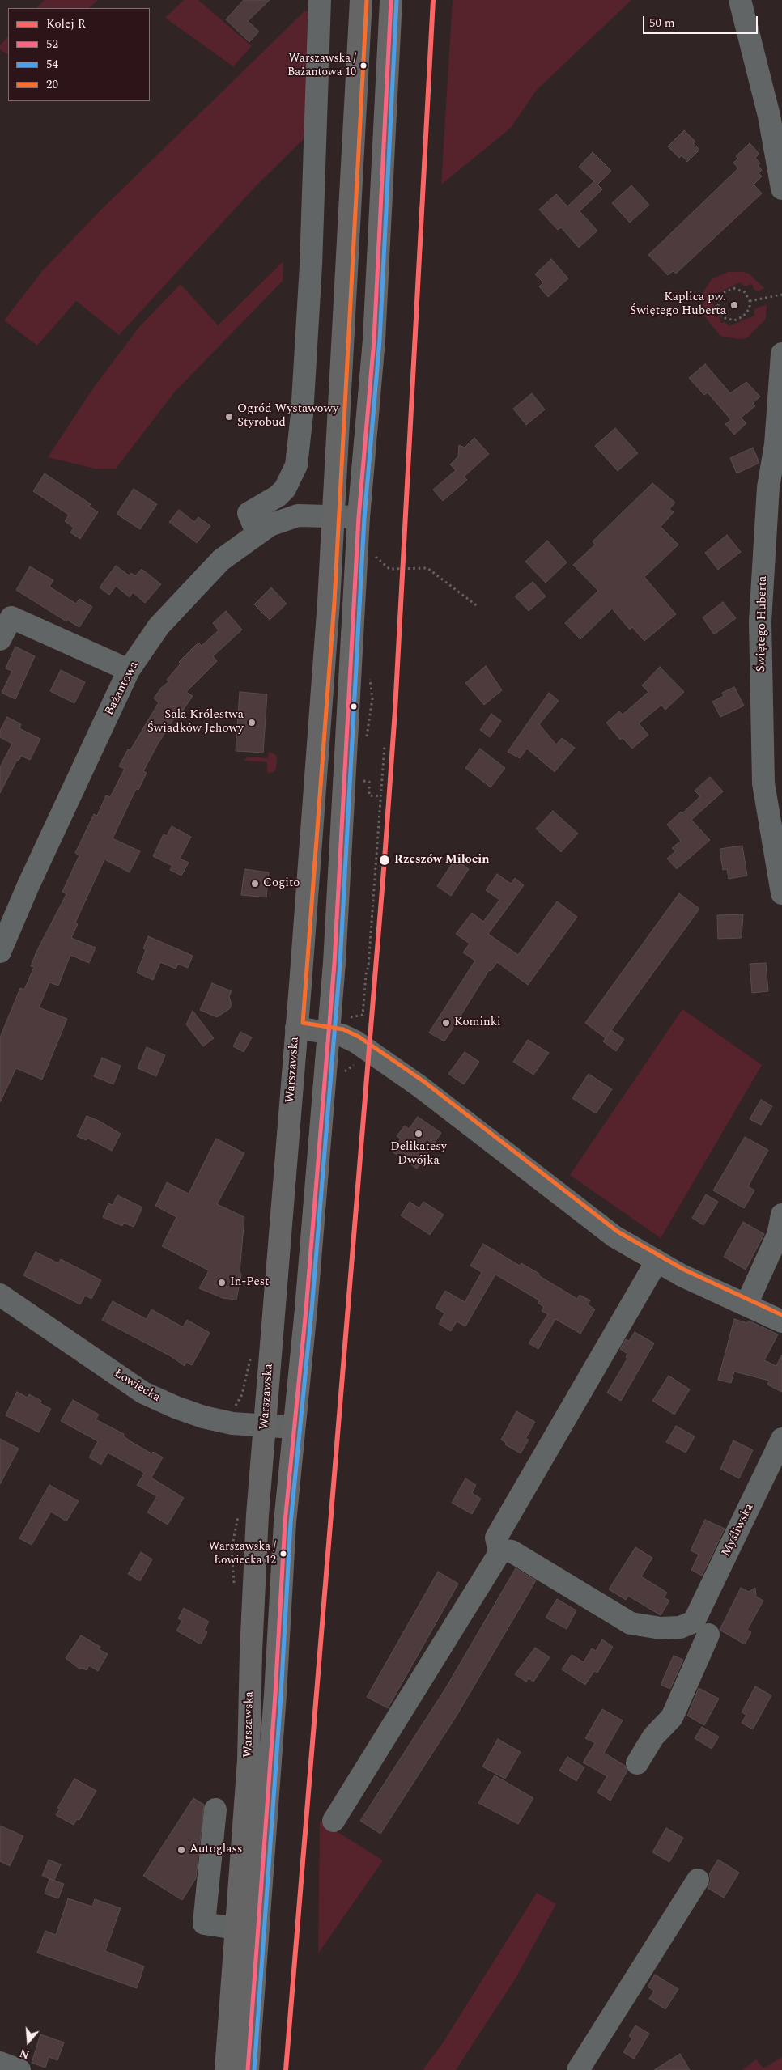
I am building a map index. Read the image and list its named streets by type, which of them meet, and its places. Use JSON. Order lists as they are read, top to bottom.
{
  "streets": {
    "main road": ["Warszawska"],
    "street": [
      "Świętego Huberta",
      "Bażantowa",
      "Łowiecka",
      "Myśliwska"
    ]
  },
  "crossings": [
    ["Bażantowa", "Warszawska"],
    ["Warszawska", "Łowiecka"]
  ],
  "places": [
    "Warszawska / Bażantowa 10",
    "Kaplica pw. Świętego Huberta",
    "Ogród Wystawowy Styrobud",
    "Sala Królestwa Świadków Jehowy",
    "Rzeszów Miłocin",
    "Cogito",
    "Kominki",
    "Delikatesy Dwójka",
    "In-Pest",
    "Warszawska / Łowiecka 12",
    "Autoglass"
  ],
  "lines": [
    "rail line R",
    "transit line 52",
    "transit line 54",
    "transit line 20"
  ],
  "legend": [
    "Kolej R",
    "52",
    "54",
    "20"
  ],
  "scale_bar": "50 m",
  "north": "bottom"
}
